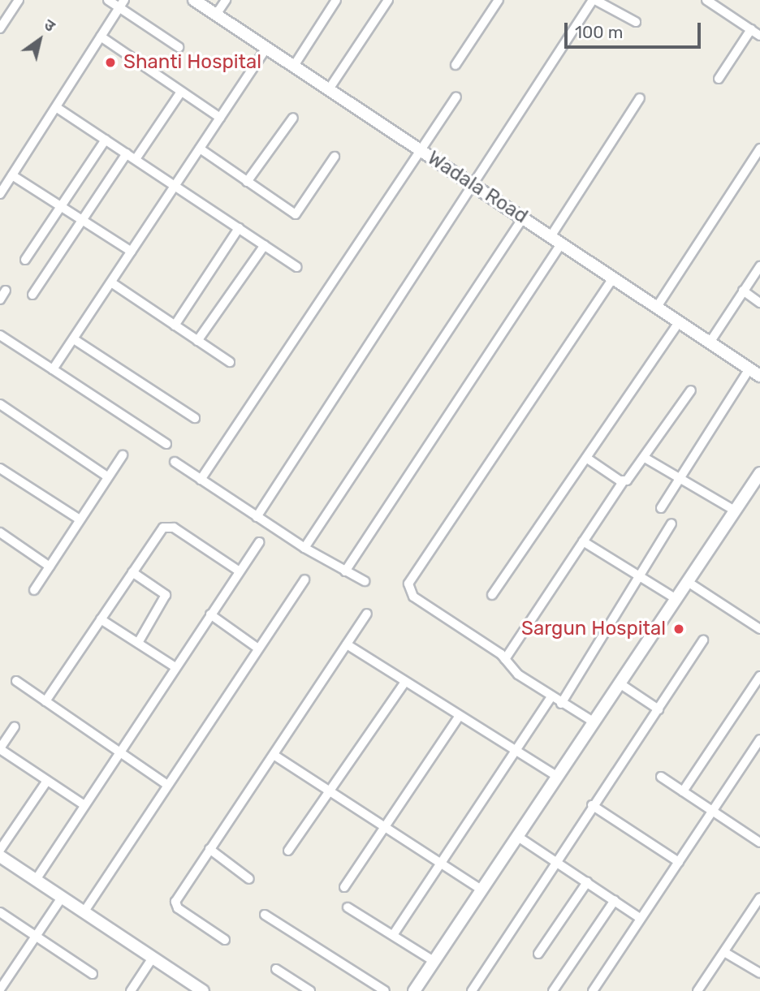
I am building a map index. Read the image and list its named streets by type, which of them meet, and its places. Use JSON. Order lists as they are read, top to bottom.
{
  "streets": {
    "street": ["Wadala Road"]
  },
  "places": ["Shanti Hospital", "Sargun Hospital"],
  "scale_bar": "100 m",
  "north": "top right"
}
